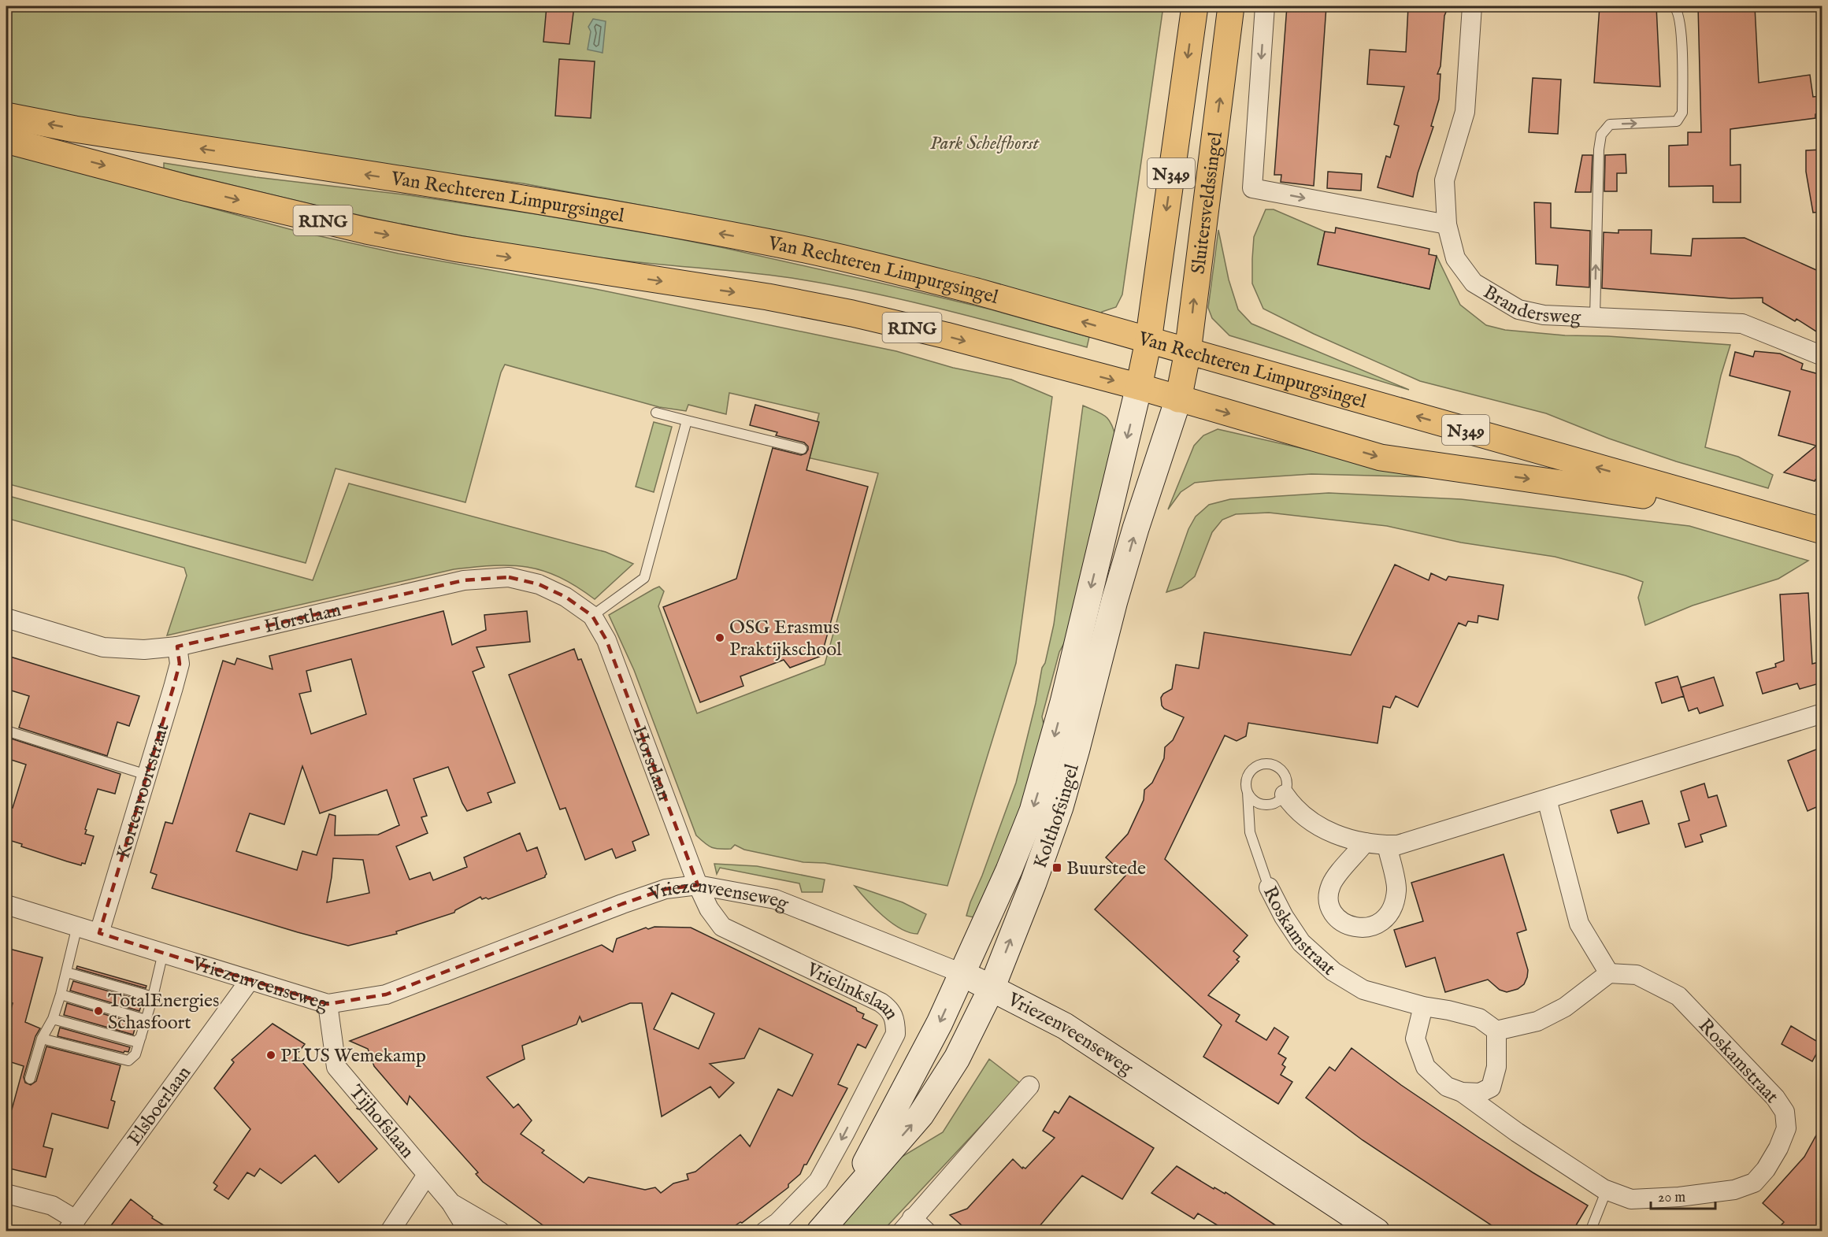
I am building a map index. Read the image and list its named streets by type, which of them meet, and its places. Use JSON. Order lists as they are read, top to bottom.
{
  "streets": {
    "main road": [
      "N349",
      "Van Rechteren Limpurgsingel",
      "Sluitersveldssingel",
      "RING",
      "Kolthofsingel",
      "Vriezenveenseweg"
    ],
    "street": [
      "Brandersweg",
      "Horstlaan",
      "Kortenvoortstraat",
      "Roskamstraat",
      "Vrielinkslaan",
      "Elsboerlaan",
      "Tijhofslaan"
    ]
  },
  "crossings": [
    ["Van Rechteren Limpurgsingel", "Sluitersveldssingel"],
    ["Van Rechteren Limpurgsingel", "Kolthofsingel"],
    ["Sluitersveldssingel", "Kolthofsingel"],
    ["Horstlaan", "Kortenvoortstraat"],
    ["Horstlaan", "Vriezenveenseweg"],
    ["Horstlaan", "Vrielinkslaan"],
    ["Kortenvoortstraat", "Vriezenveenseweg"],
    ["Kolthofsingel", "Vriezenveenseweg"],
    ["Vriezenveenseweg", "Vrielinkslaan"],
    ["Vriezenveenseweg", "Elsboerlaan"],
    ["Vriezenveenseweg", "Tijhofslaan"]
  ],
  "parks": ["Park Schelfhorst"],
  "places": {
    "other": ["OSG Erasmus Praktijkschool", "TotalEnergies Schasfoort", "PLUS Wemekamp"],
    "transit": ["Buurstede"]
  },
  "scale_bar": "20 m"
}
